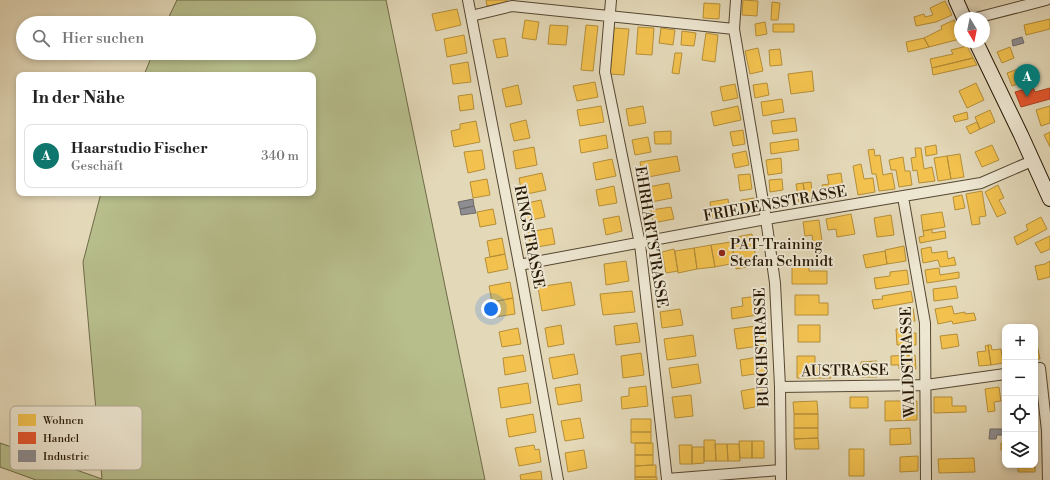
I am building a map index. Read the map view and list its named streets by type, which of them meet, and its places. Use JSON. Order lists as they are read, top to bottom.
{
  "streets": {
    "street": [
      "FRIEDENSSTRASSE",
      "RINGSTRASSE",
      "EHRHARTSTRASSE",
      "BUSCHSTRASSE",
      "WALDSTRASSE",
      "AUSTRASSE"
    ]
  },
  "crossings": [
    ["FRIEDENSSTRASSE", "RINGSTRASSE"],
    ["FRIEDENSSTRASSE", "EHRHARTSTRASSE"],
    ["FRIEDENSSTRASSE", "BUSCHSTRASSE"],
    ["FRIEDENSSTRASSE", "WALDSTRASSE"],
    ["EHRHARTSTRASSE", "BUSCHSTRASSE"],
    ["BUSCHSTRASSE", "AUSTRASSE"],
    ["WALDSTRASSE", "AUSTRASSE"]
  ],
  "places": ["PAT-Training Stefan Schmidt"],
  "legend": ["Wohnen", "Handel", "Industrie"],
  "north": "bottom",
  "page": {
    "search": "Hier suchen",
    "pins": "A",
    "heading": "In der Nähe",
    "list": [
      {
        "mark": "A",
        "name": "Haarstudio Fischer",
        "note": "Geschäft",
        "value": "340 m"
      }
    ],
    "map_buttons": ["+", "−"]
  }
}
